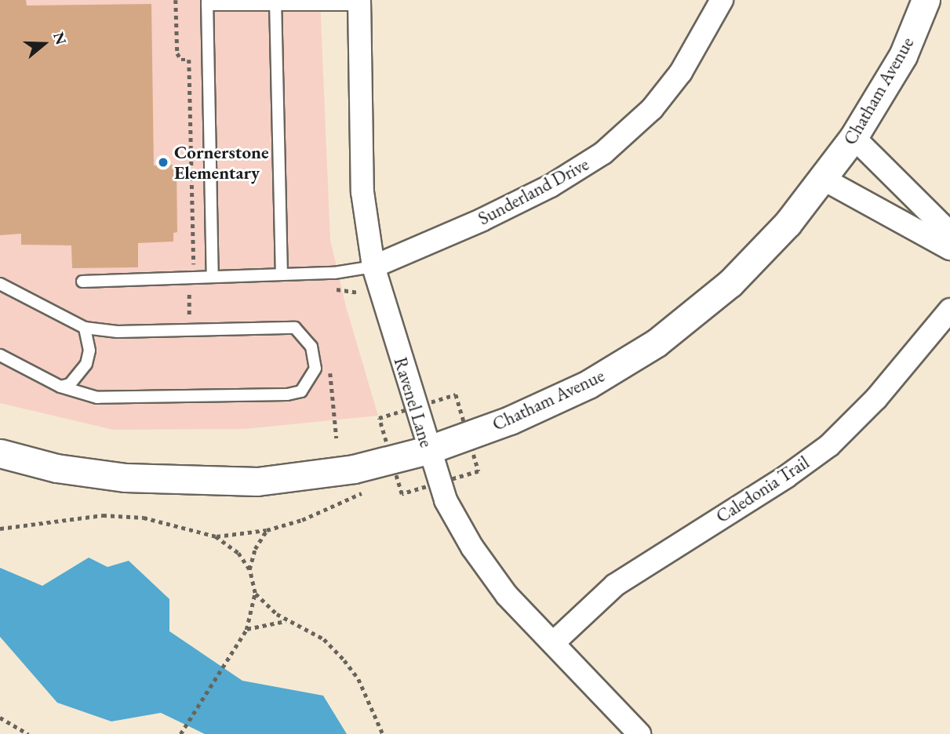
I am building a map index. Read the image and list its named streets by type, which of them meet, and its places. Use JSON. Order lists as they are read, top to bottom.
{
  "streets": {
    "street": [
      "Chatham Avenue",
      "Sunderland Drive",
      "Ravenel Lane",
      "Caledonia Trail"
    ]
  },
  "crossings": [
    ["Chatham Avenue", "Ravenel Lane"],
    ["Sunderland Drive", "Ravenel Lane"],
    ["Ravenel Lane", "Caledonia Trail"]
  ],
  "places": ["Cornerstone Elementary"],
  "north": "right"
}
